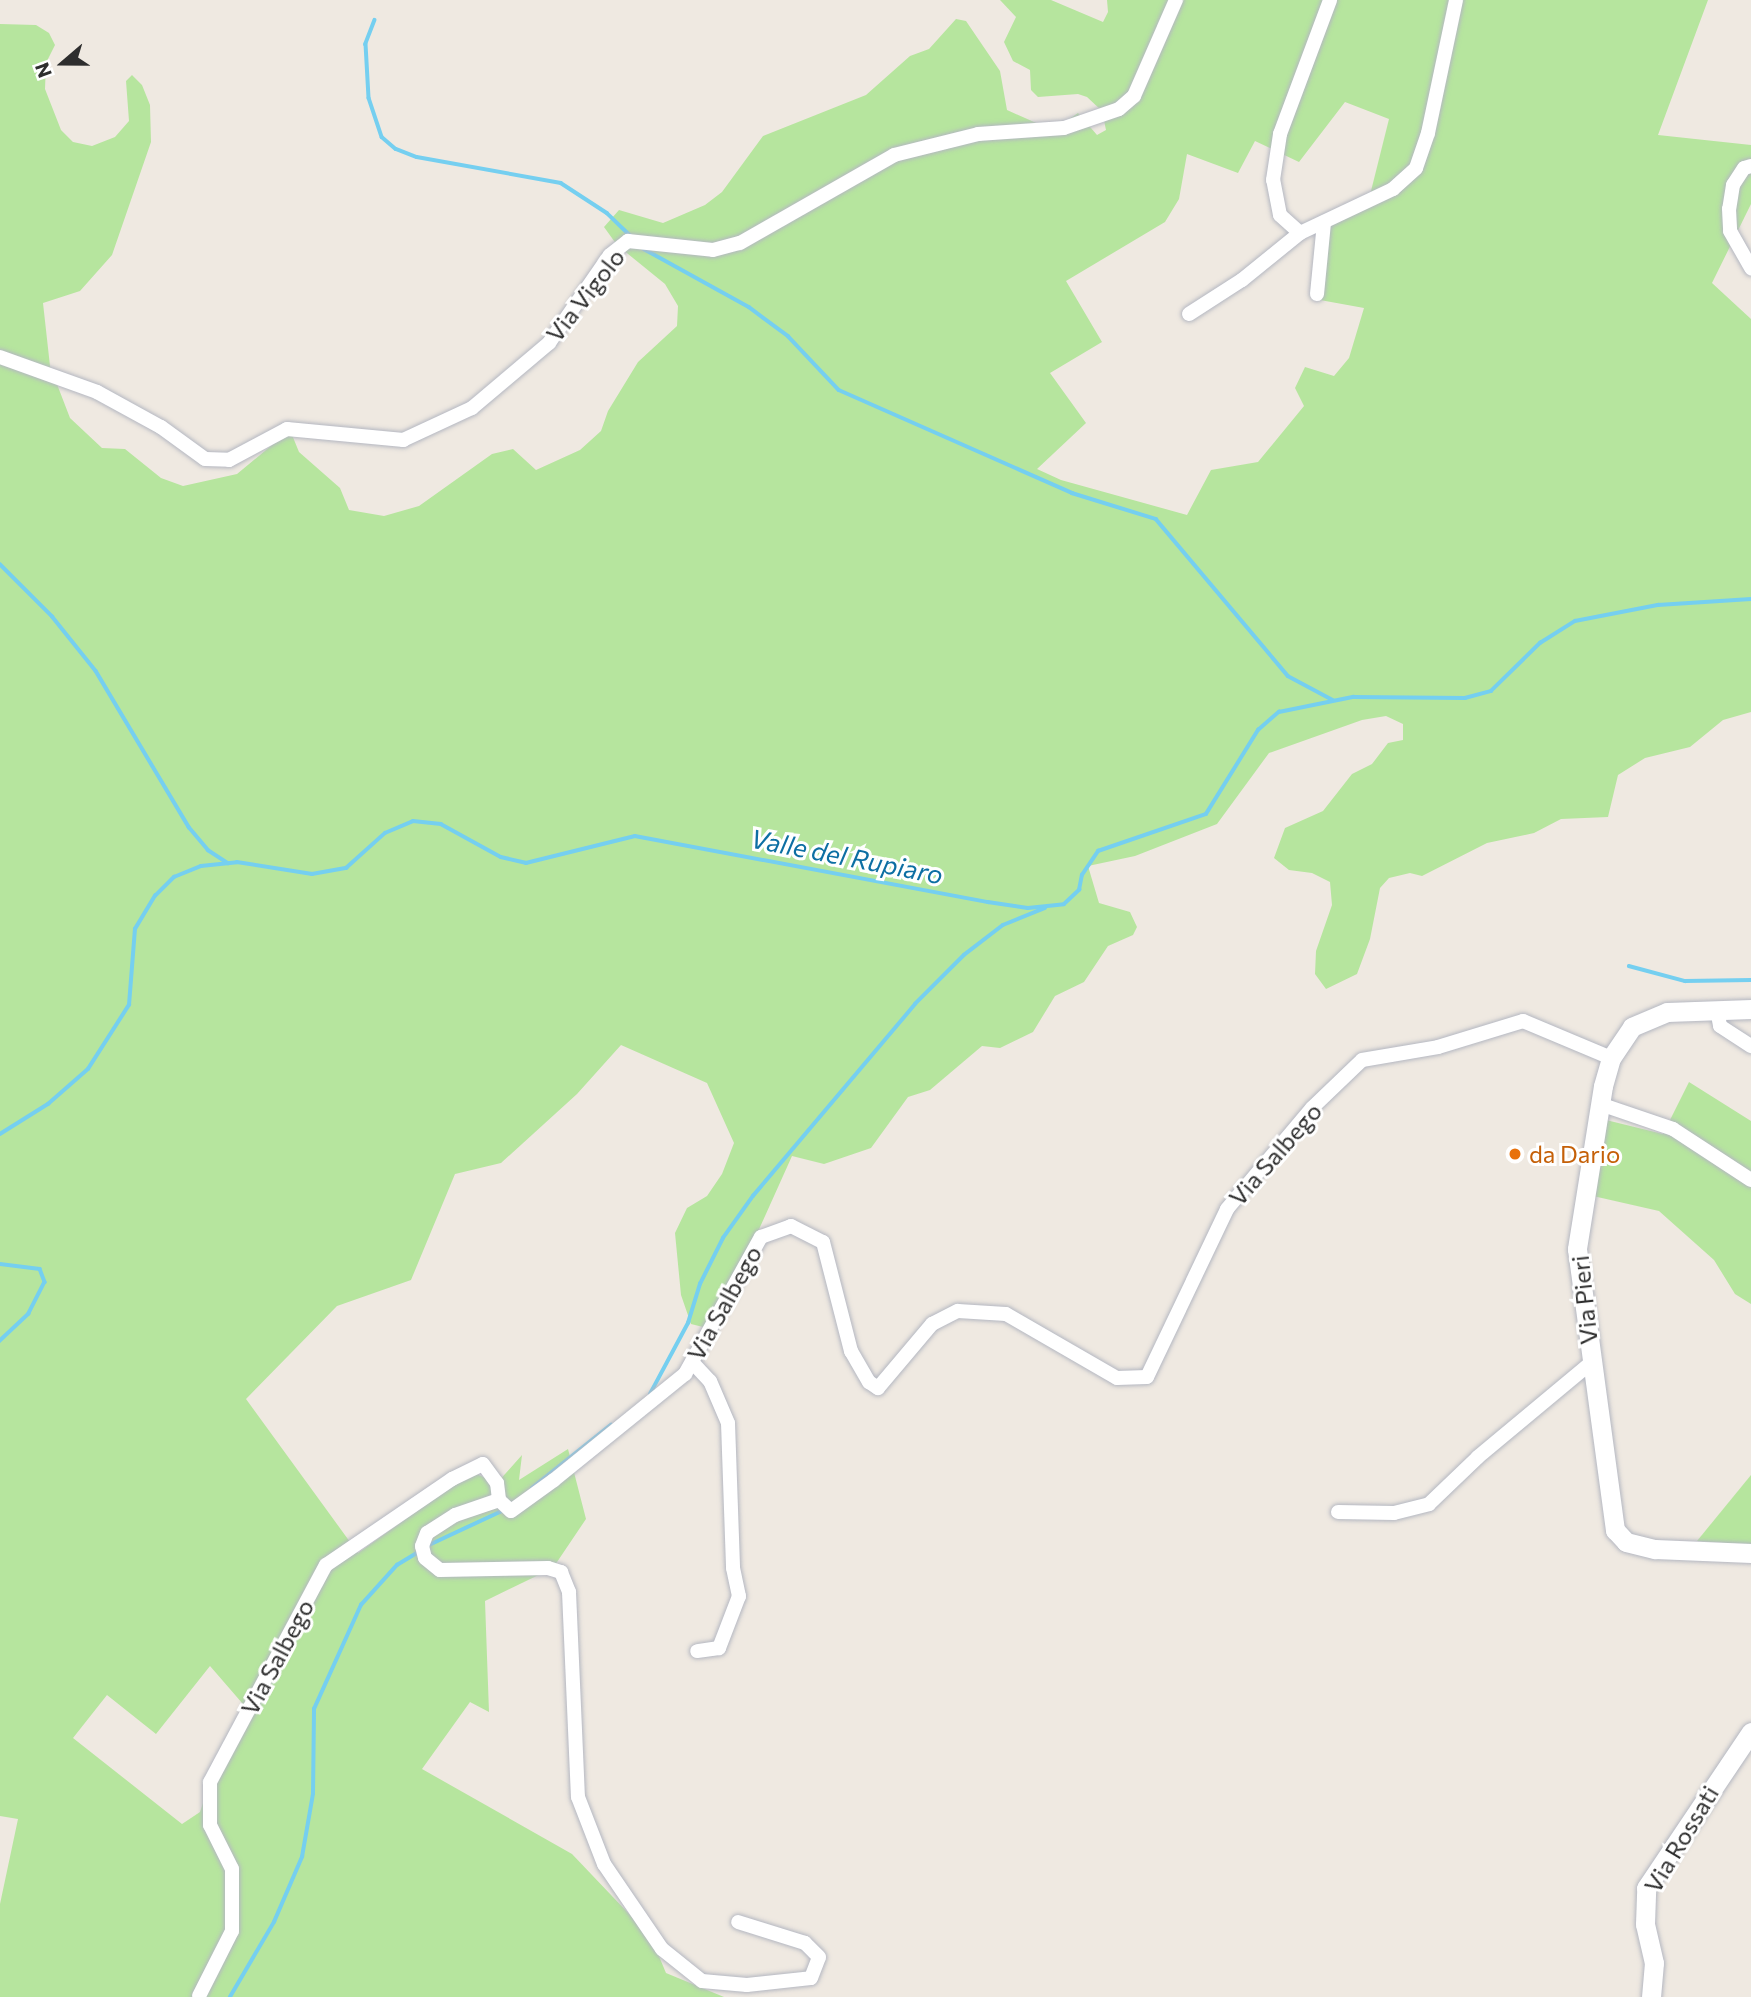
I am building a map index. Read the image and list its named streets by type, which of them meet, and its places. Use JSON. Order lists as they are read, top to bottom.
{
  "streets": {
    "street": [
      "Via Vigolo",
      "Via Salbego",
      "Via Pieri",
      "Via Rossati"
    ]
  },
  "crossings": [
    ["Via Salbego", "Via Pieri"]
  ],
  "water": ["Valle del Rupiaro"],
  "places": ["da Dario"],
  "north": "left"
}
